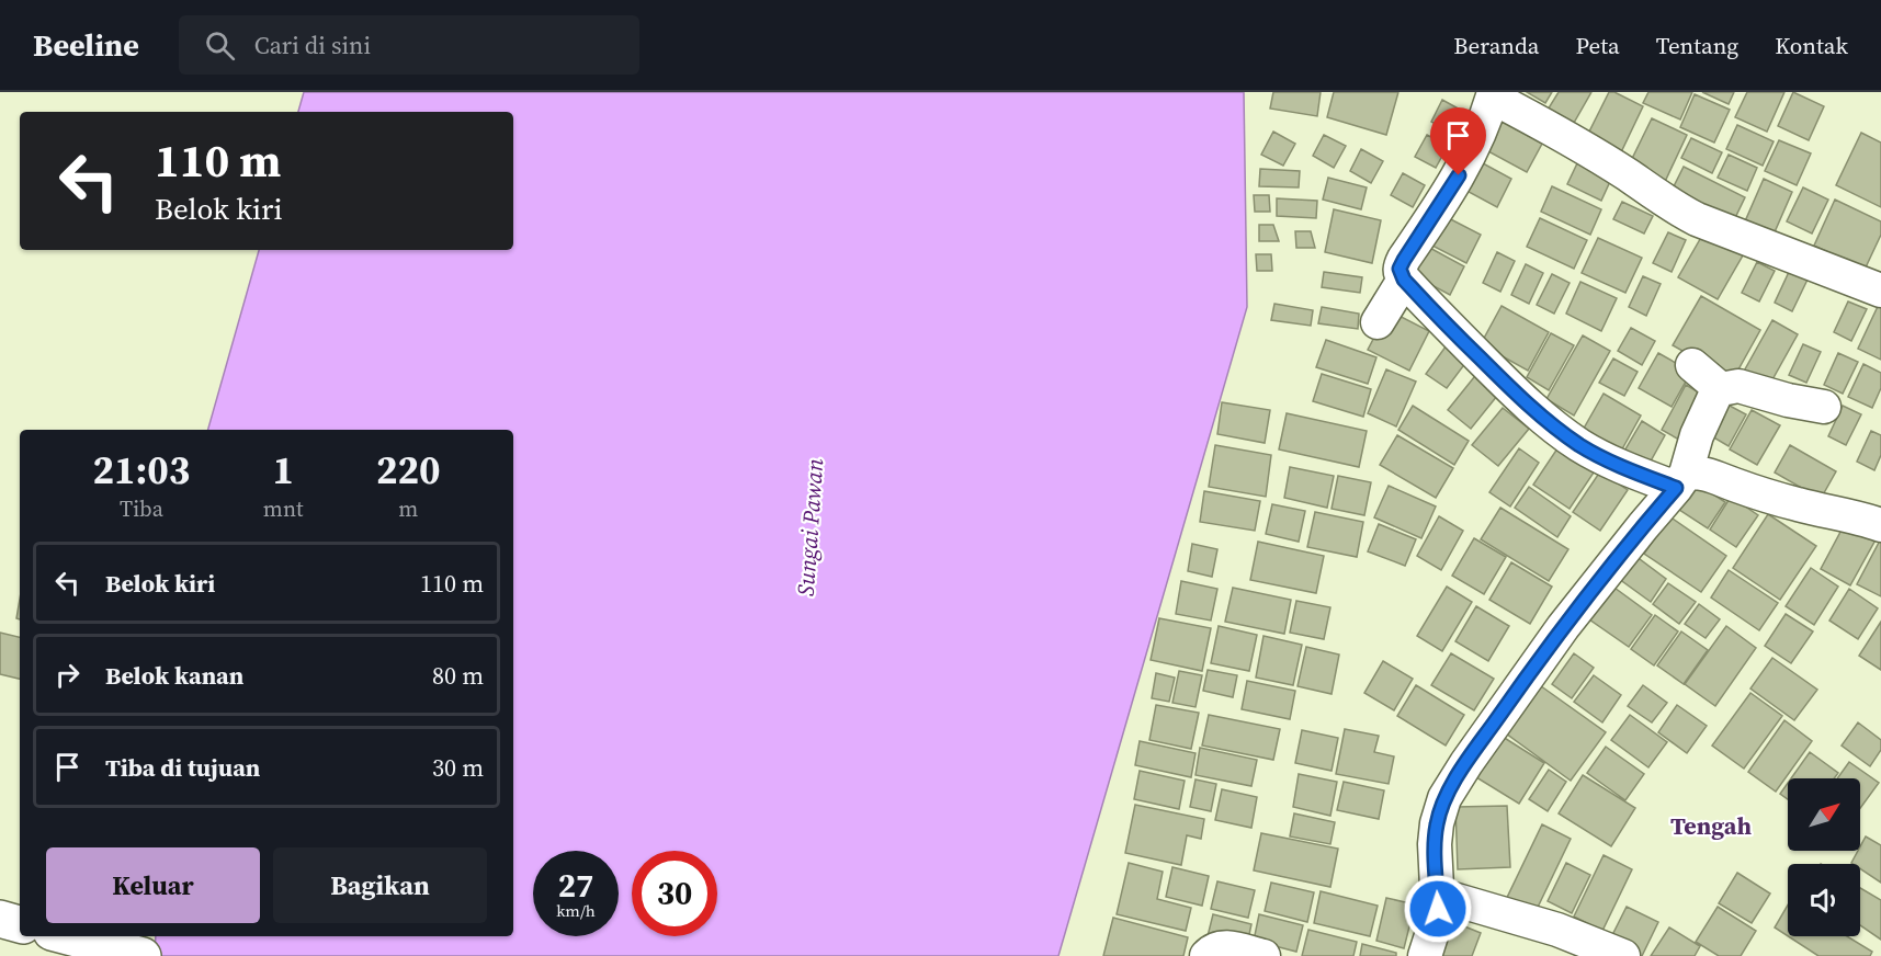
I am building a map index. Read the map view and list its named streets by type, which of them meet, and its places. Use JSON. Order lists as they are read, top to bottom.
{
  "districts": ["Tengah"],
  "water": ["Sungai Pawan"],
  "north": "top right",
  "page": {
    "header": "Beeline",
    "search": "Cari di sini",
    "nav": [
      "Beranda",
      "Peta",
      "Tentang",
      "Kontak"
    ],
    "turn": ["110 m", "Belok kiri"],
    "eta": [
      "21:03",
      "Tiba",
      "1",
      "mnt",
      "220",
      "m"
    ],
    "list": [
      {
        "name": "Belok kiri",
        "value": "110 m"
      },
      {
        "name": "Belok kanan",
        "value": "80 m"
      },
      {
        "name": "Tiba di tujuan",
        "value": "30 m"
      }
    ],
    "buttons": ["Keluar", "Bagikan"],
    "speed": "27 km/h",
    "limit": "30"
  }
}
